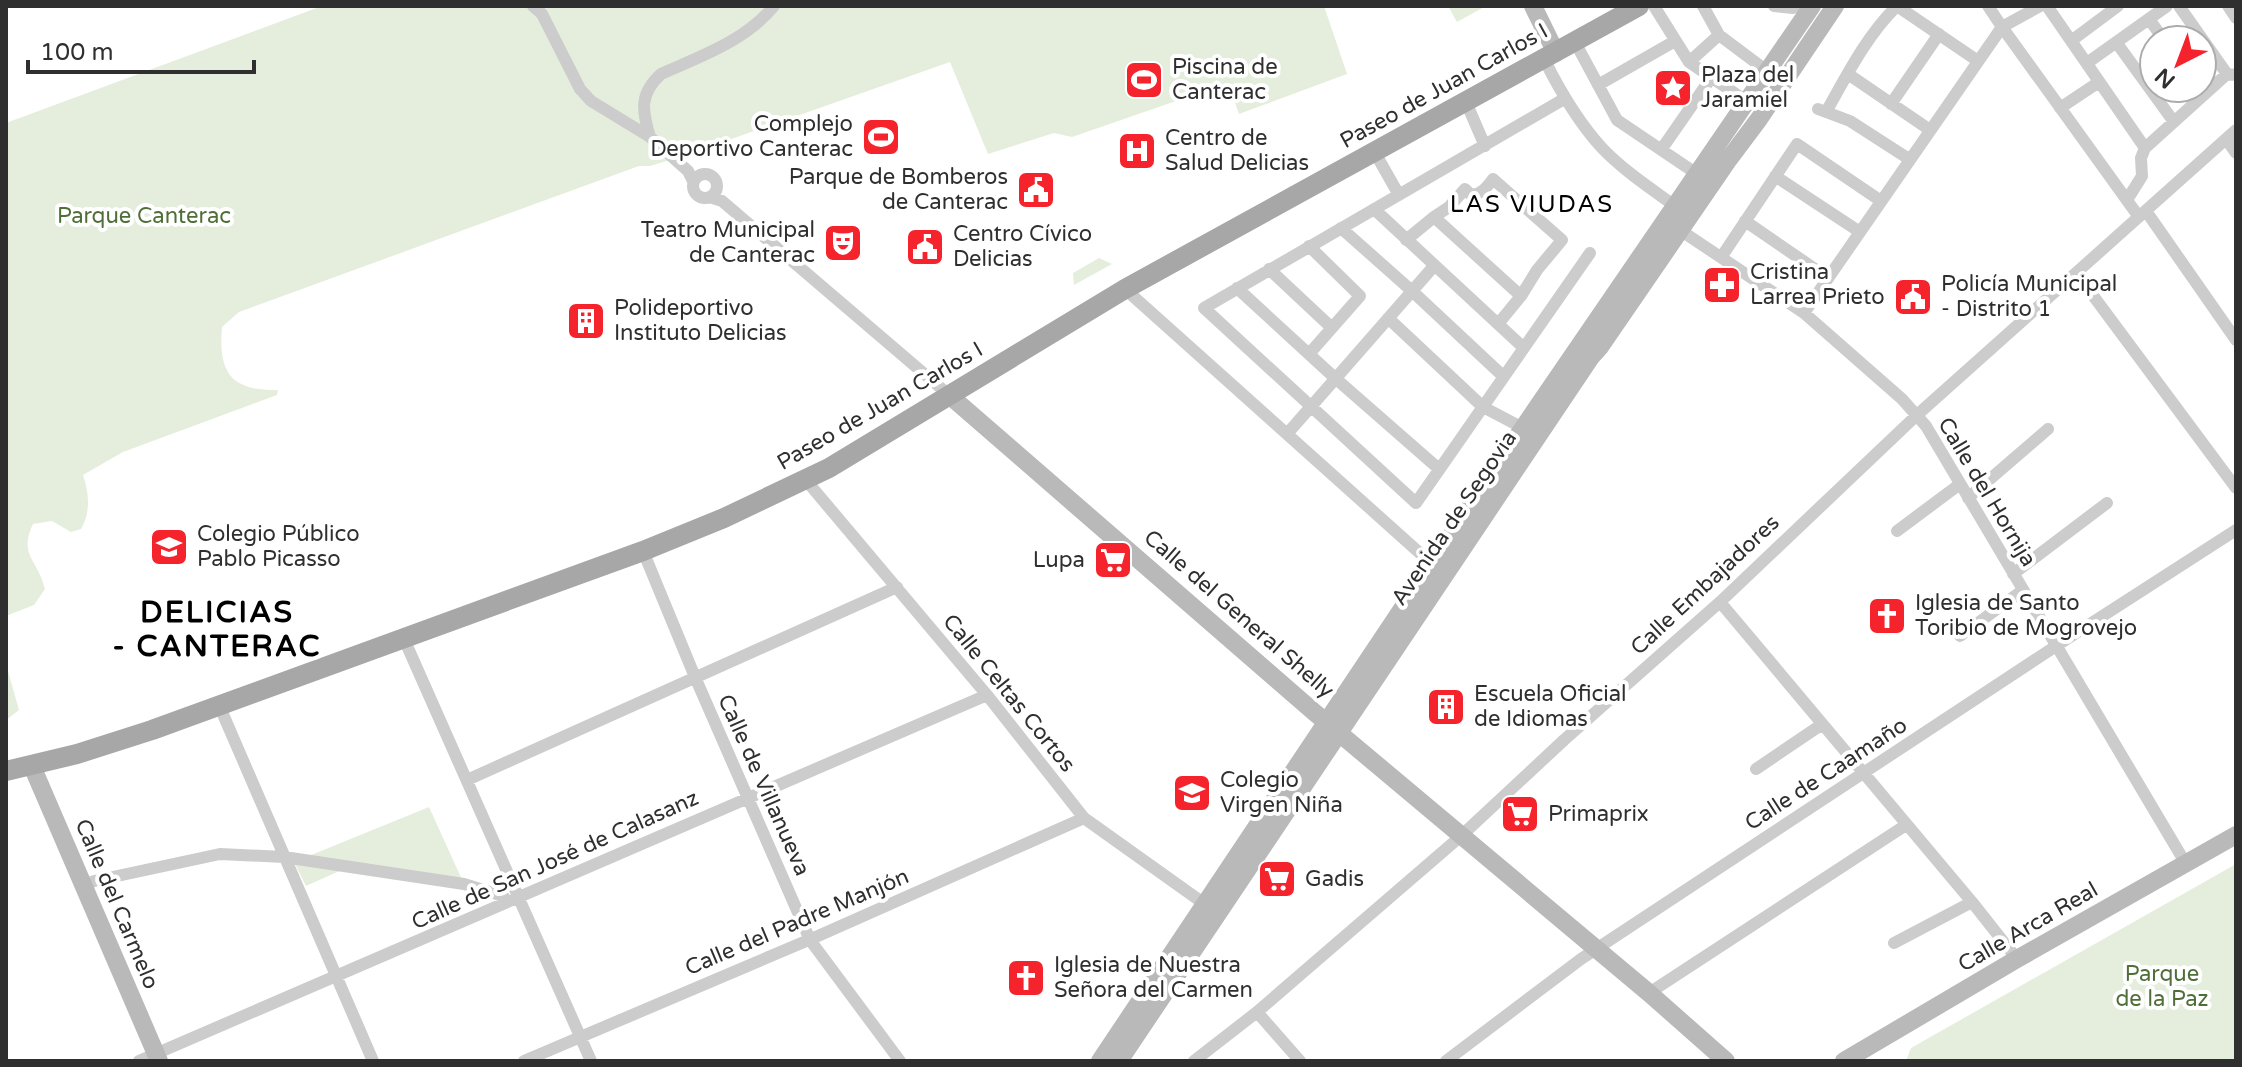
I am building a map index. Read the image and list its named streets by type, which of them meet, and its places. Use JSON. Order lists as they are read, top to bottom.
{
  "streets": {
    "main road": [
      "Paseo de Juan Carlos I",
      "Avenida de Segovia",
      "Calle del General Shelly",
      "Calle del Carmelo",
      "Calle Arca Real"
    ],
    "street": [
      "Calle del Hornija",
      "Calle Embajadores",
      "Calle Celtas Cortos",
      "Calle de Caamaño",
      "Calle de Villanueva",
      "Calle de San José de Calasanz",
      "Calle del Padre Manjón"
    ]
  },
  "crossings": [
    ["Paseo de Juan Carlos I", "Calle del Hornija"],
    ["Paseo de Juan Carlos I", "Calle del General Shelly"],
    ["Paseo de Juan Carlos I", "Calle Celtas Cortos"],
    ["Paseo de Juan Carlos I", "Calle de Villanueva"],
    ["Paseo de Juan Carlos I", "Calle del Carmelo"],
    ["Calle del Hornija", "Avenida de Segovia"],
    ["Calle del Hornija", "Calle Embajadores"],
    ["Calle del Hornija", "Calle de Caamaño"],
    ["Calle del Hornija", "Calle Arca Real"],
    ["Avenida de Segovia", "Calle del General Shelly"],
    ["Avenida de Segovia", "Calle Celtas Cortos"],
    ["Calle Embajadores", "Calle del General Shelly"],
    ["Calle del General Shelly", "Calle de Caamaño"],
    ["Calle Celtas Cortos", "Calle de San José de Calasanz"],
    ["Calle Celtas Cortos", "Calle del Padre Manjón"],
    ["Calle de Villanueva", "Calle de San José de Calasanz"],
    ["Calle de Villanueva", "Calle del Padre Manjón"],
    ["Calle de San José de Calasanz", "Calle del Carmelo"]
  ],
  "districts": ["LAS VIUDAS", "DELICIAS - CANTERAC"],
  "parks": ["Parque Canterac", "Parque de la Paz"],
  "places": {
    "sports": ["Piscina de Canterac", "Complejo Deportivo Canterac"],
    "place": ["Plaza del Jaramiel"],
    "hospital": ["Centro de Salud Delicias"],
    "public building": ["Parque de Bomberos de Canterac", "Centro Cívico Delicias", "Policía Municipal - Distrito 1"],
    "theatre": ["Teatro Municipal de Canterac"],
    "pharmacy": ["Cristina Larrea Prieto"],
    "building": ["Polideportivo Instituto Delicias", "Escuela Oficial de Idiomas"],
    "school or university": ["Colegio Público Pablo Picasso", "Colegio Virgen Niña"],
    "supermarket": ["Lupa", "Primaprix", "Gadis"],
    "church": ["Iglesia de Santo Toribio de Mogrovejo", "Iglesia de Nuestra Señora del Carmen"]
  },
  "scale_bar": "100 m",
  "north": "bottom left"
}
